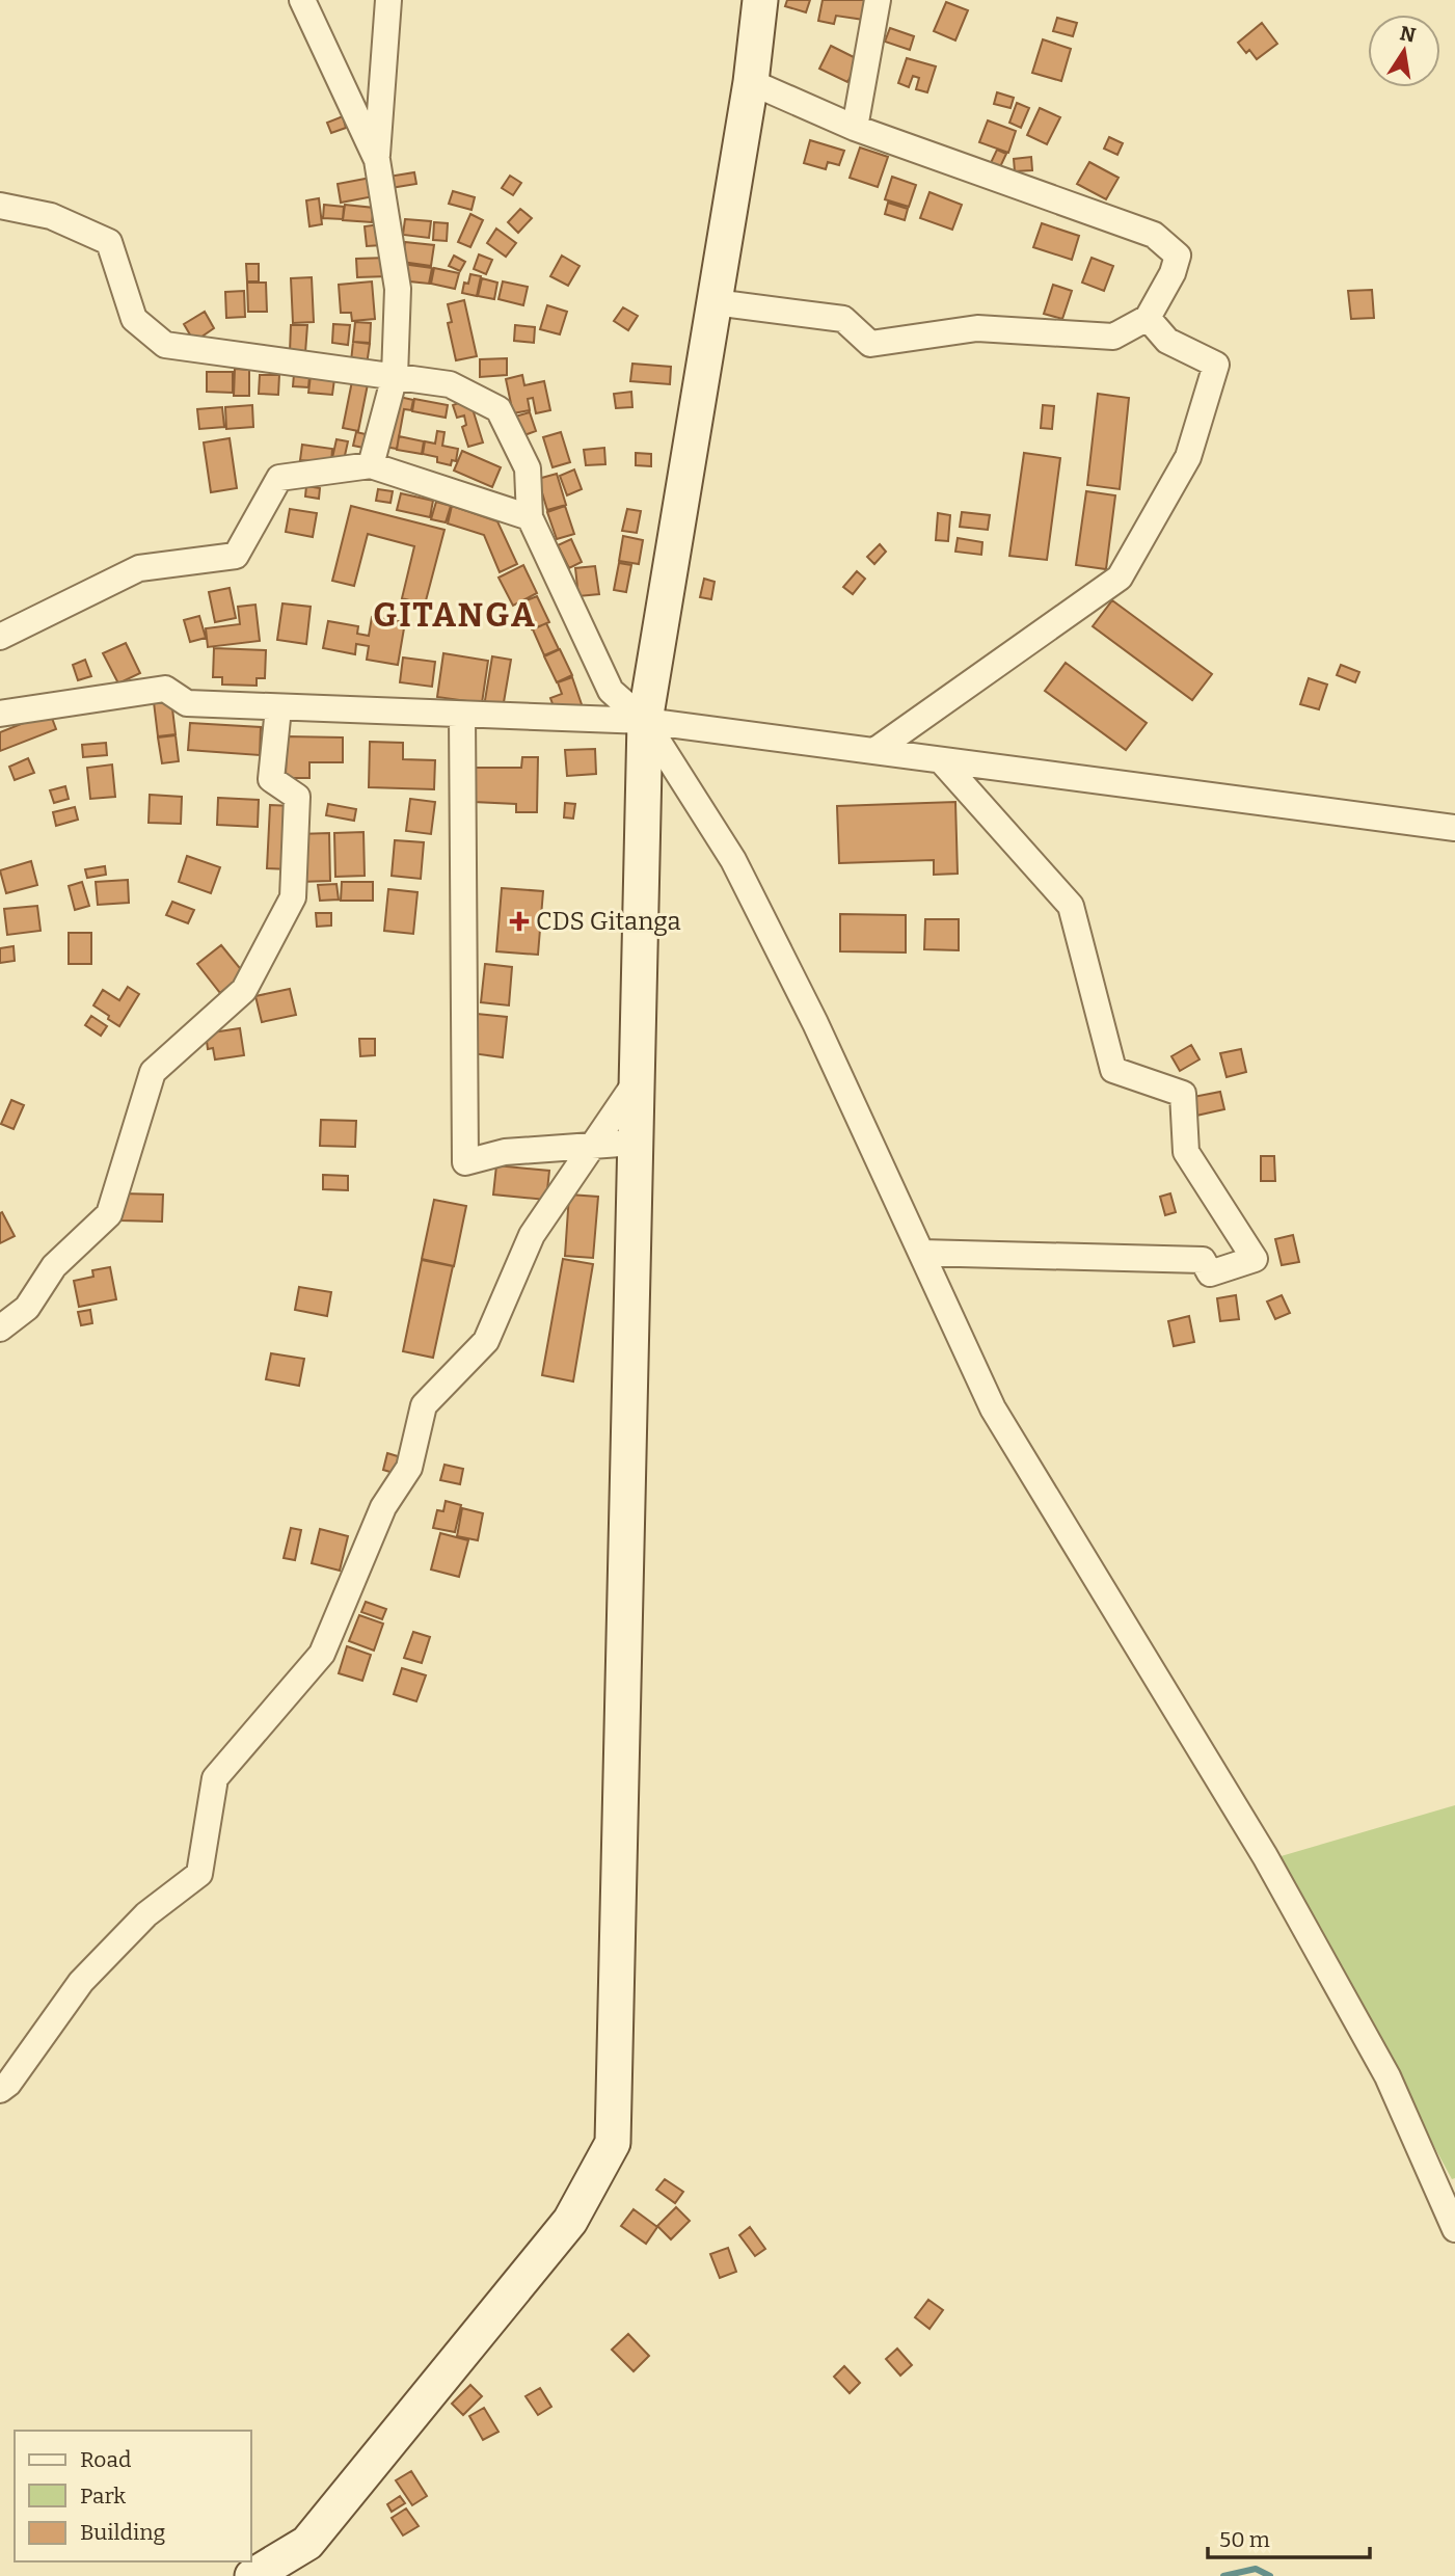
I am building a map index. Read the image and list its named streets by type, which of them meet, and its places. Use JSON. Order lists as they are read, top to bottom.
{
  "districts": ["GITANGA"],
  "places": {
    "health": ["CDS Gitanga"]
  },
  "legend": ["Road", "Park", "Building"],
  "scale_bar": "50 m",
  "north": "top"
}
